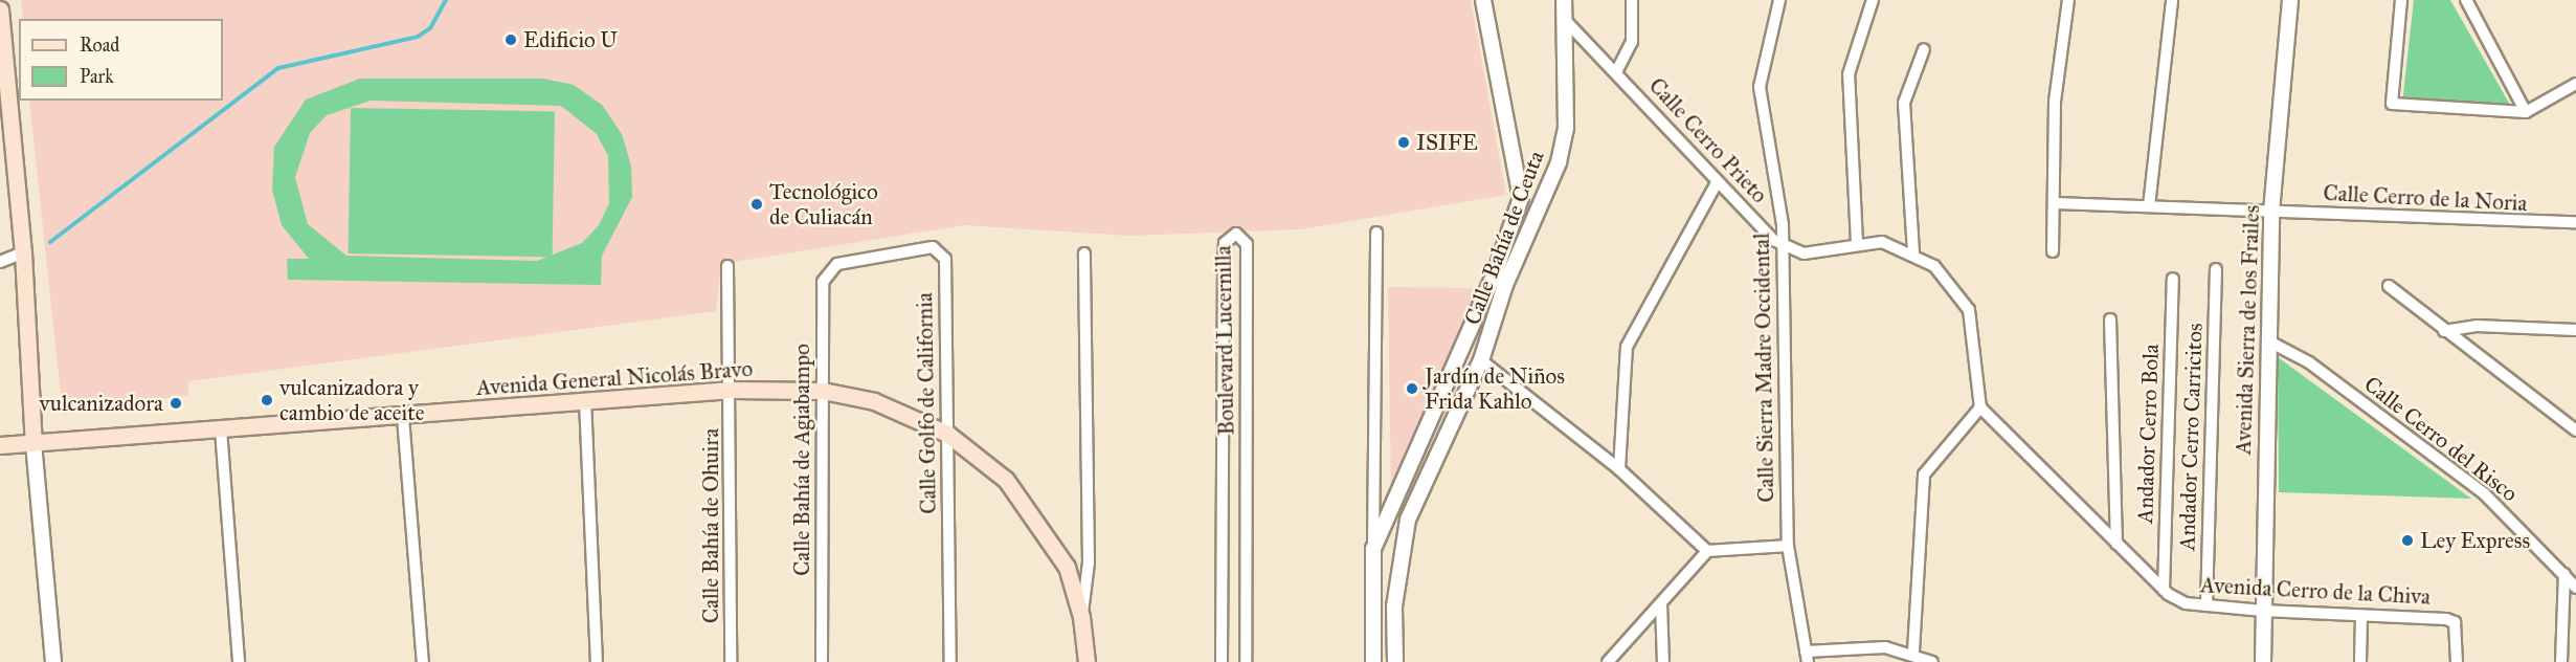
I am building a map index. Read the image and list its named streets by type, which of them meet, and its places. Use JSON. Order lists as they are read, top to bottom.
{
  "streets": {
    "main road": ["Avenida General Nicolás Bravo"],
    "street": [
      "Calle Cerro Prieto",
      "Calle Cerro de la Noria",
      "Calle Bahía de Ceuta",
      "Avenida Sierra de los Frailes",
      "Boulevard Lucernilla",
      "Calle Sierra Madre Occidental",
      "Calle Golfo de California",
      "Andador Cerro Bola",
      "Andador Cerro Carricitos",
      "Calle Cerro del Risco",
      "Calle Bahía de Agiabampo",
      "Calle Bahía de Ohuira",
      "Avenida Cerro de la Chiva"
    ]
  },
  "crossings": [
    ["Calle Cerro Prieto", "Calle Bahía de Ceuta"],
    ["Calle Cerro Prieto", "Calle Sierra Madre Occidental"],
    ["Calle Cerro de la Noria", "Avenida Sierra de los Frailes"],
    ["Avenida Sierra de los Frailes", "Calle Cerro del Risco"],
    ["Avenida Sierra de los Frailes", "Avenida Cerro de la Chiva"],
    ["Avenida General Nicolás Bravo", "Calle Golfo de California"],
    ["Avenida General Nicolás Bravo", "Calle Bahía de Agiabampo"],
    ["Avenida General Nicolás Bravo", "Calle Bahía de Ohuira"],
    ["Calle Golfo de California", "Calle Bahía de Agiabampo"],
    ["Andador Cerro Bola", "Avenida Cerro de la Chiva"],
    ["Andador Cerro Carricitos", "Avenida Cerro de la Chiva"]
  ],
  "places": [
    "Edificio U",
    "ISIFE",
    "Tecnológico de Culiacán",
    "Jardín de Niños Frida Kahlo",
    "vulcanizadora y cambio de aceite",
    "vulcanizadora",
    "Ley Express"
  ],
  "legend": ["Road", "Park"]
}
